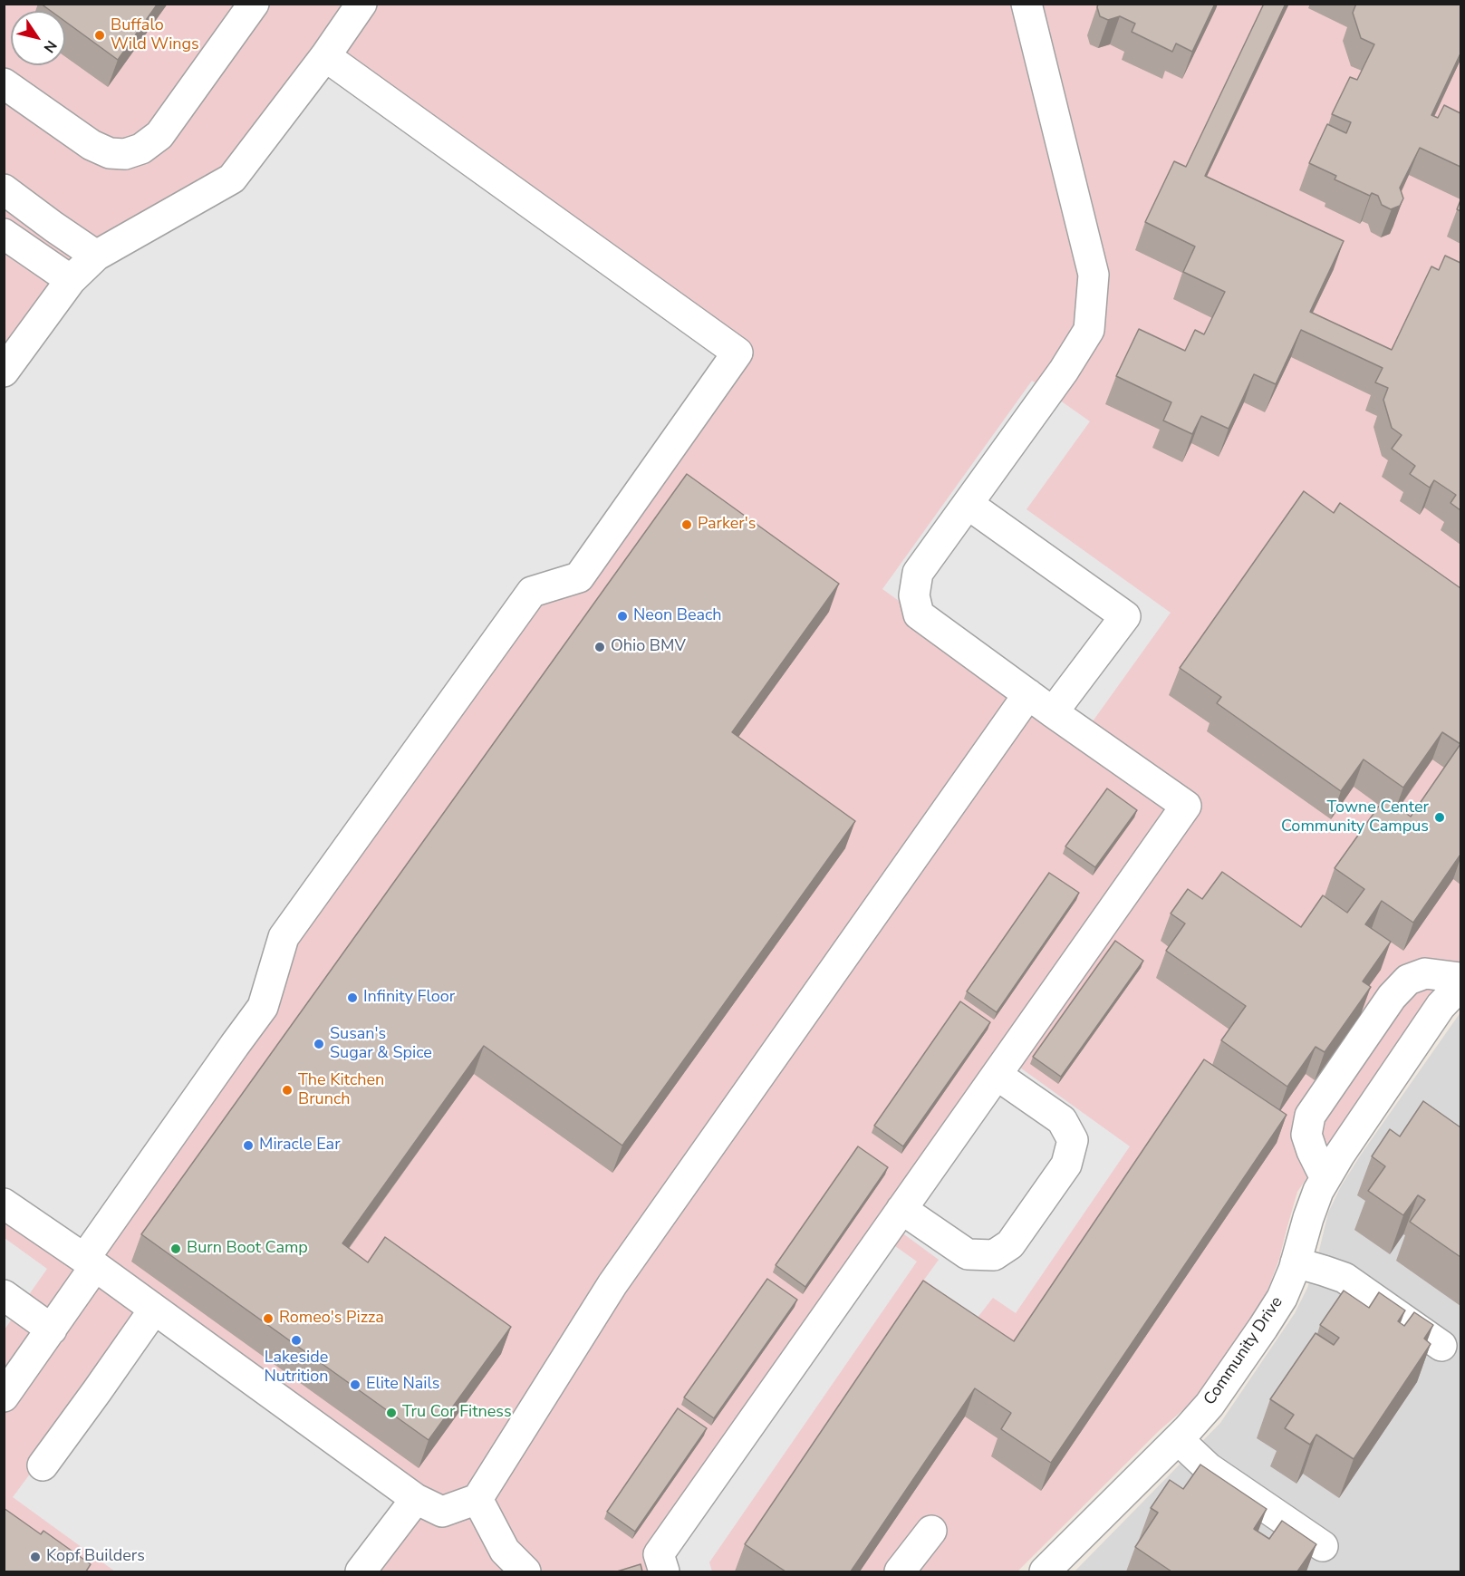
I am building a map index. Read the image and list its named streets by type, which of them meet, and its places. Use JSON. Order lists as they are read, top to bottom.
{
  "streets": {
    "street": ["Community Drive"]
  },
  "places": [
    "Buffalo Wild Wings",
    "Parker's",
    "Neon Beach",
    "Ohio BMV",
    "Towne Center Community Campus",
    "Infinity Floor",
    "Susan's Sugar & Spice",
    "The Kitchen Brunch",
    "Miracle Ear",
    "Burn Boot Camp",
    "Romeo's Pizza",
    "Lakeside Nutrition",
    "Elite Nails",
    "Tru Cor Fitness",
    "Kopf Builders"
  ],
  "north": "bottom right"
}
